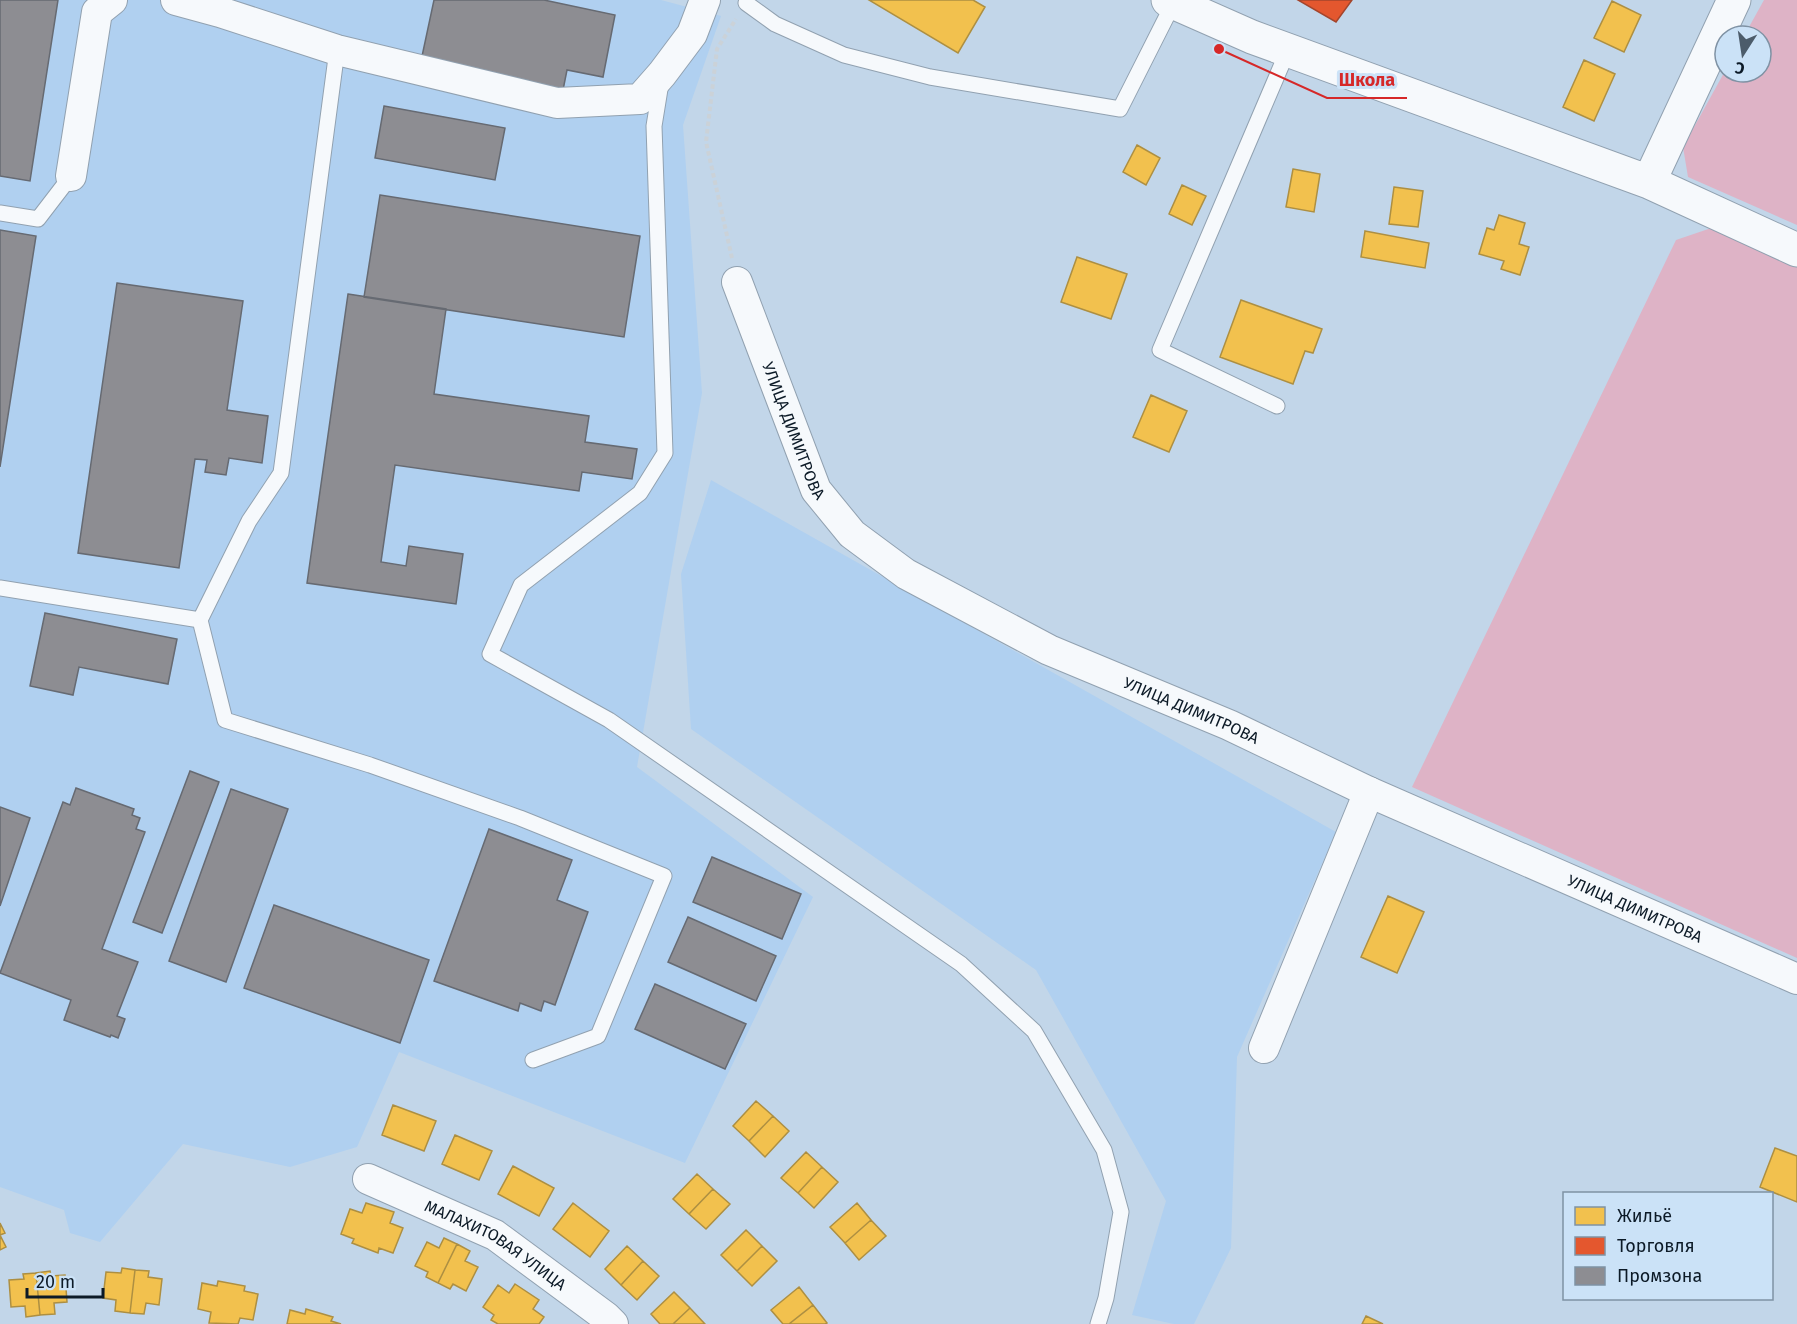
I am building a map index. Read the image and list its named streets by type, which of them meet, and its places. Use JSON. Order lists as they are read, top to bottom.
{
  "streets": {
    "street": ["УЛИЦА ДИМИТРОВА", "МАЛАХИТОВАЯ УЛИЦА"]
  },
  "places": ["Школа"],
  "legend": ["Жильё", "Торговля", "Промзона"],
  "scale_bar": "20 m",
  "north": "bottom"
}
